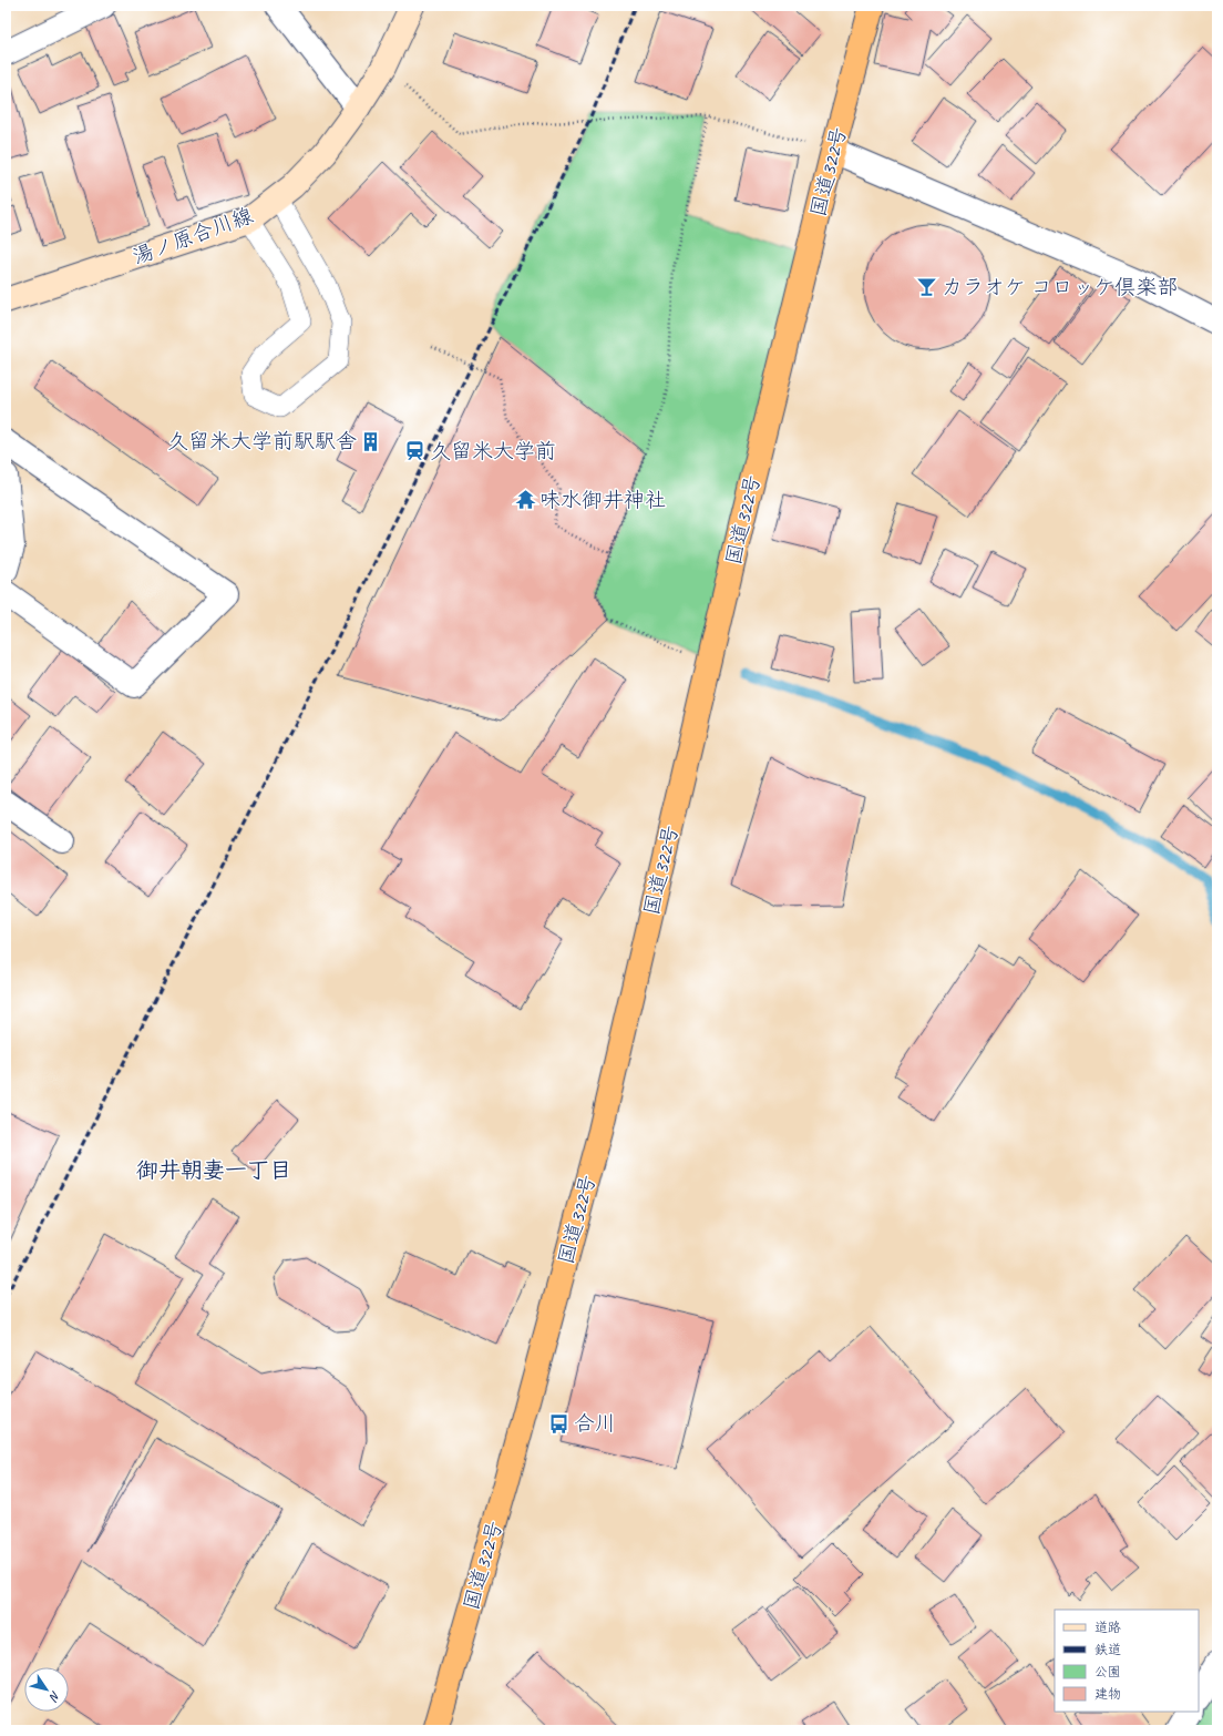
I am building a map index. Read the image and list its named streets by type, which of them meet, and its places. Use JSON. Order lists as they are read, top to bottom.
{
  "streets": {
    "highway": ["国道322号"],
    "main road": ["湯ノ原合川線"]
  },
  "districts": ["御井朝妻一丁目"],
  "places": {
    "bar": ["カラオケ コロッケ倶楽部"],
    "building": ["久留米大学前駅駅舎"],
    "station": ["久留米大学前"],
    "temple": ["味水御井神社"],
    "bus stop": ["合川"]
  },
  "legend": [
    "道路",
    "鉄道",
    "公園",
    "建物"
  ],
  "north": "bottom right"
}
